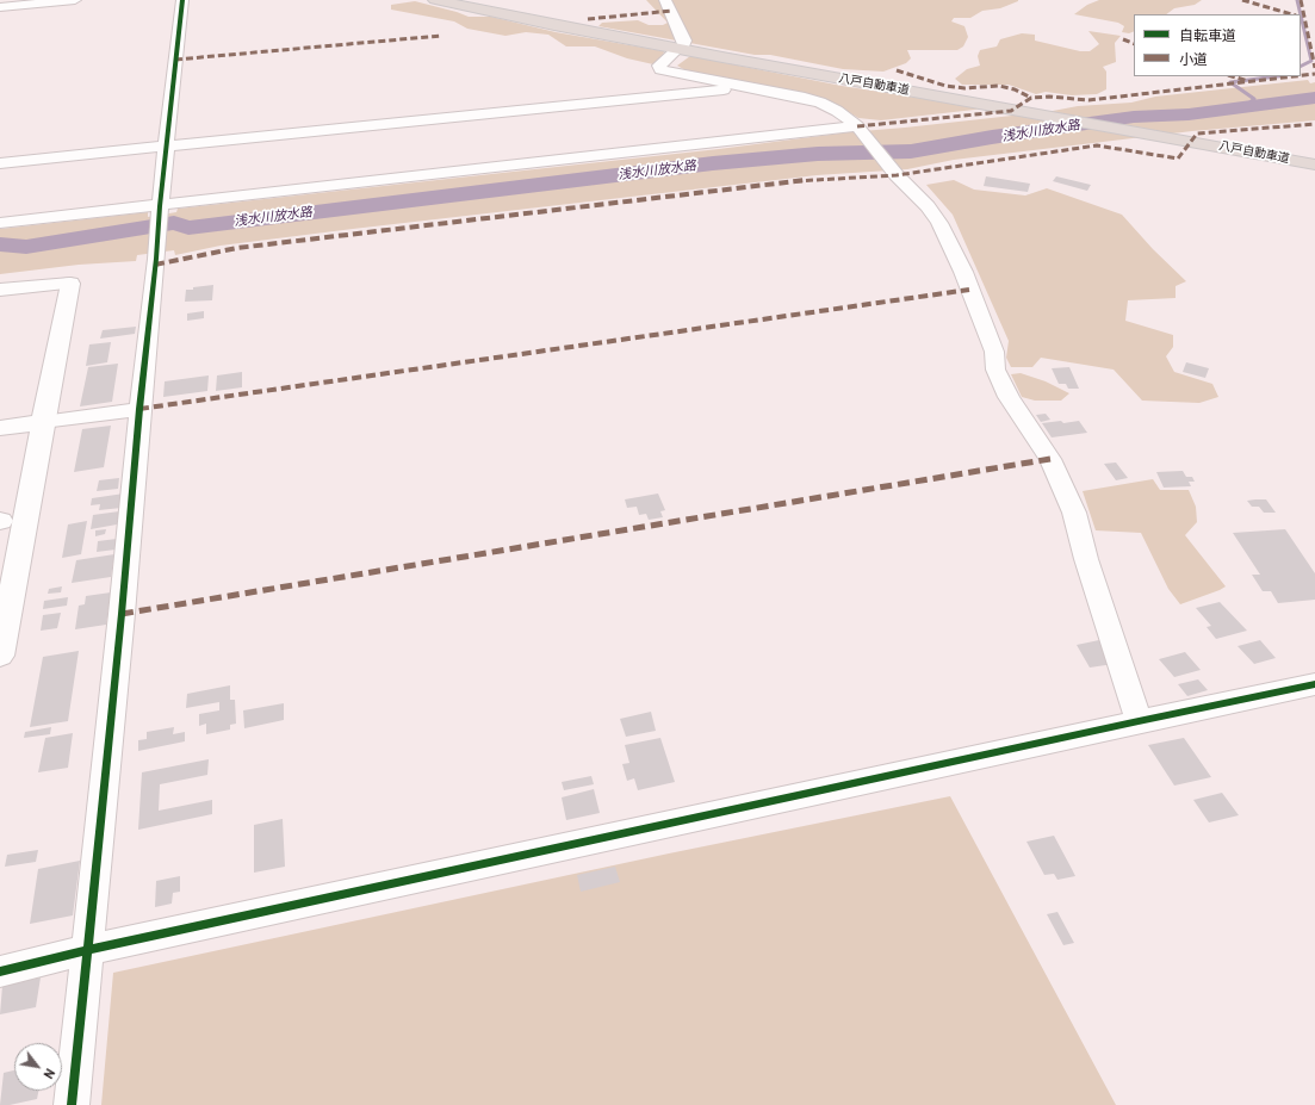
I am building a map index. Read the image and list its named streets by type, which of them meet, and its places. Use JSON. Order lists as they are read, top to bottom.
{
  "streets": {
    "highway": ["八戸自動車道"]
  },
  "water": ["浅水川放水路"],
  "legend": ["自転車道", "小道"],
  "north": "bottom right"
}
